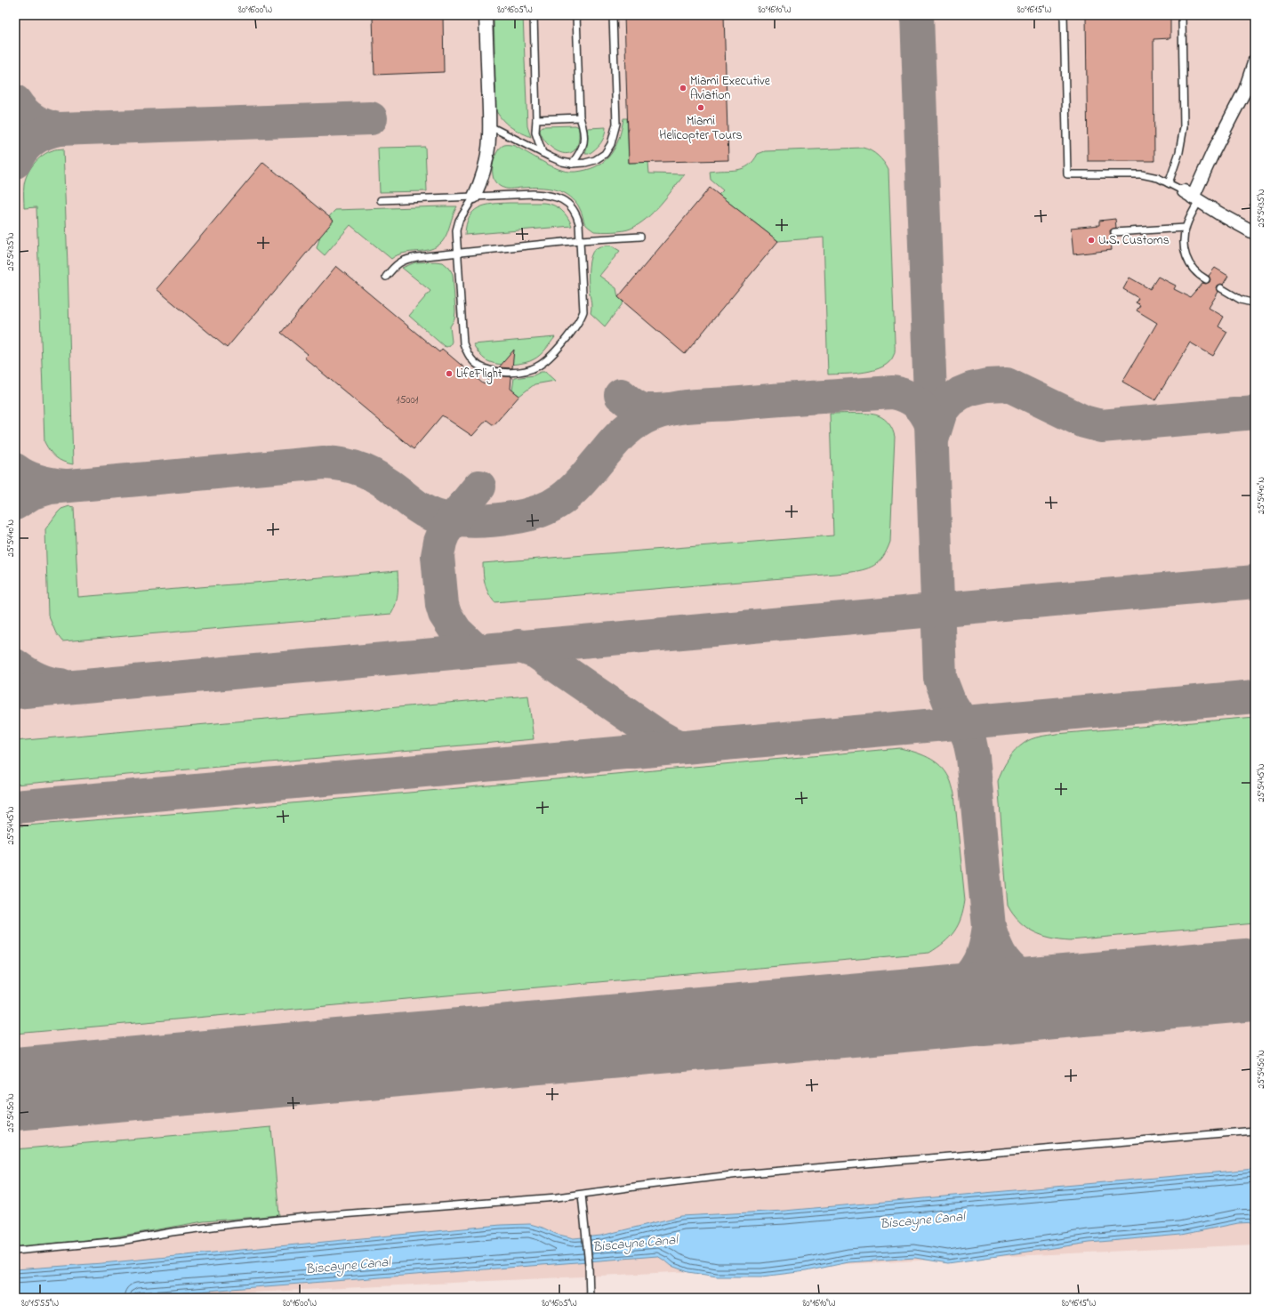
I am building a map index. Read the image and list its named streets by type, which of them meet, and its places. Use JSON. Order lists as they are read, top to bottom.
{
  "water": ["Biscayne Canal"],
  "places": [
    "Miami Executive Aviation",
    "Miami Helicopter Tours",
    "U.S. Customs",
    "LifeFlight"
  ],
  "house_numbers": ["15001"],
  "coordinates": [
    "80°16'00\"W",
    "80°16'05\"W",
    "80°16'10\"W",
    "80°16'15\"W",
    "25°54'35\"N",
    "25°54'40\"N",
    "25°54'45\"N",
    "25°54'50\"N",
    "80°15'55\"W"
  ]
}
